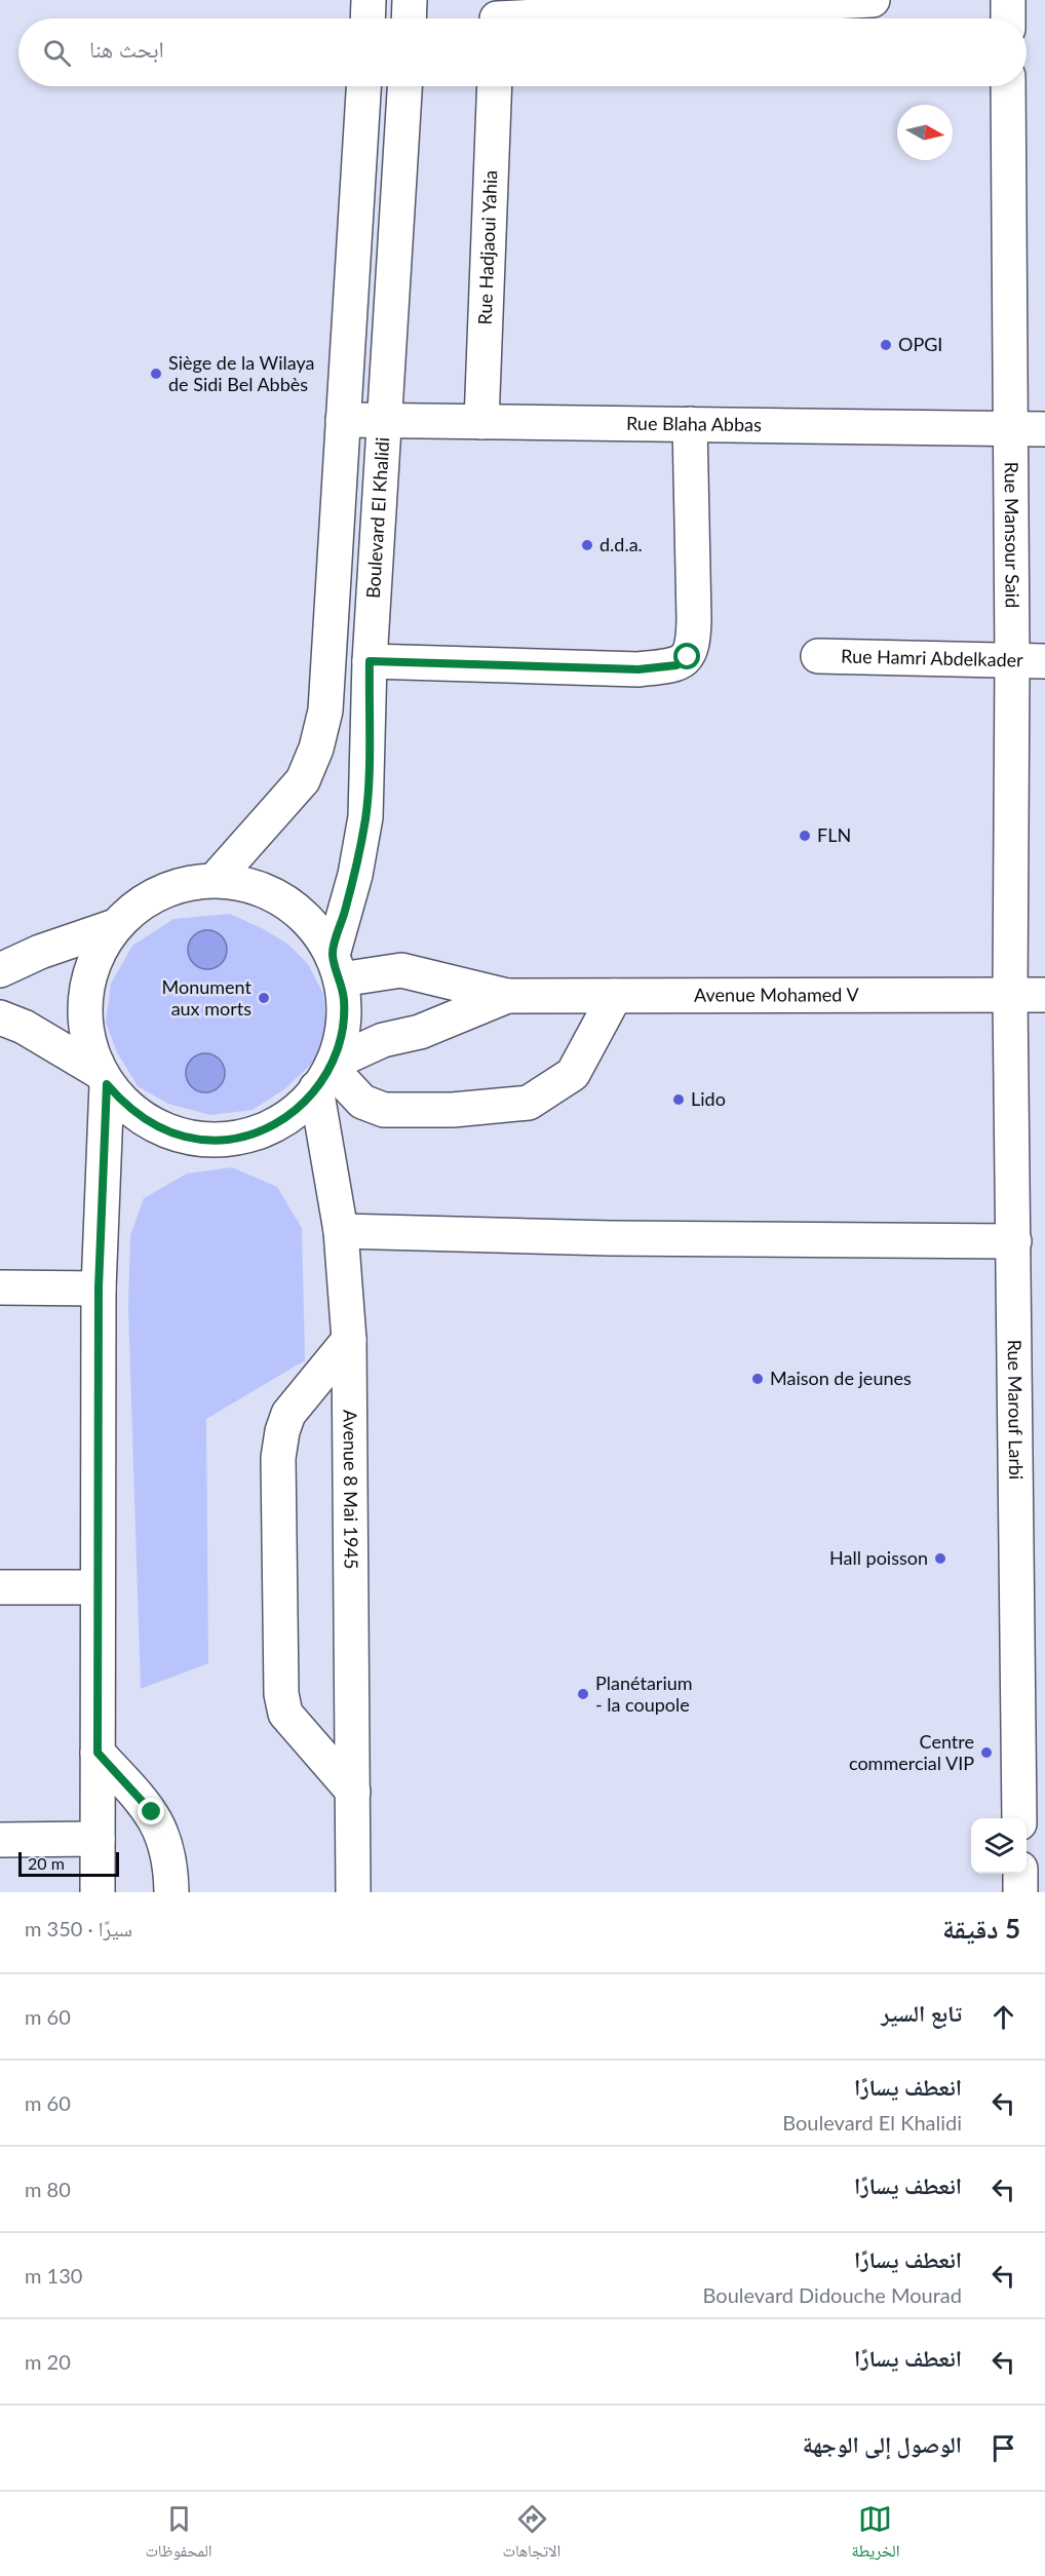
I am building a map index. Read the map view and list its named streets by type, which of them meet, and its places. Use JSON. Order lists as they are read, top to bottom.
{
  "streets": {
    "main road": [
      "Rue Hadjaoui Yahia",
      "Rue Blaha Abbas",
      "Boulevard El Khalidi",
      "Rue Mansour Said",
      "Rue Hamri Abdelkader",
      "Avenue Mohamed V",
      "Rue Marouf Larbi",
      "Avenue 8 Mai 1945"
    ]
  },
  "crossings": [
    ["Rue Hadjaoui Yahia", "Rue Blaha Abbas"],
    ["Rue Blaha Abbas", "Boulevard El Khalidi"],
    ["Rue Blaha Abbas", "Rue Mansour Said"],
    ["Rue Mansour Said", "Rue Hamri Abdelkader"],
    ["Rue Mansour Said", "Avenue Mohamed V"],
    ["Rue Mansour Said", "Rue Marouf Larbi"],
    ["Avenue Mohamed V", "Rue Marouf Larbi"]
  ],
  "places": [
    "OPGI",
    "Siège de la Wilaya de Sidi Bel Abbès",
    "d.d.a.",
    "FLN",
    "Monument aux morts",
    "Lido",
    "Maison de jeunes",
    "Hall poisson",
    "Planétarium - la coupole",
    "Centre commercial VIP"
  ],
  "scale_bar": "20 m",
  "north": "right",
  "page": {
    "search": "ابحث هنا",
    "scale": "20 m",
    "heading": ["5 دقيقة", "سيرًا · 350 m"],
    "list": [
      ["تابع السير", "60 m"],
      ["انعطف يسارًا", "Boulevard El Khalidi", "60 m"],
      ["انعطف يسارًا", "80 m"],
      ["انعطف يسارًا", "Boulevard Didouche Mourad", "130 m"],
      ["انعطف يسارًا", "20 m"],
      "الوصول إلى الوجهة"
    ],
    "nav": ["الخريطة", "الاتجاهات", "المحفوظات"]
  }
}
